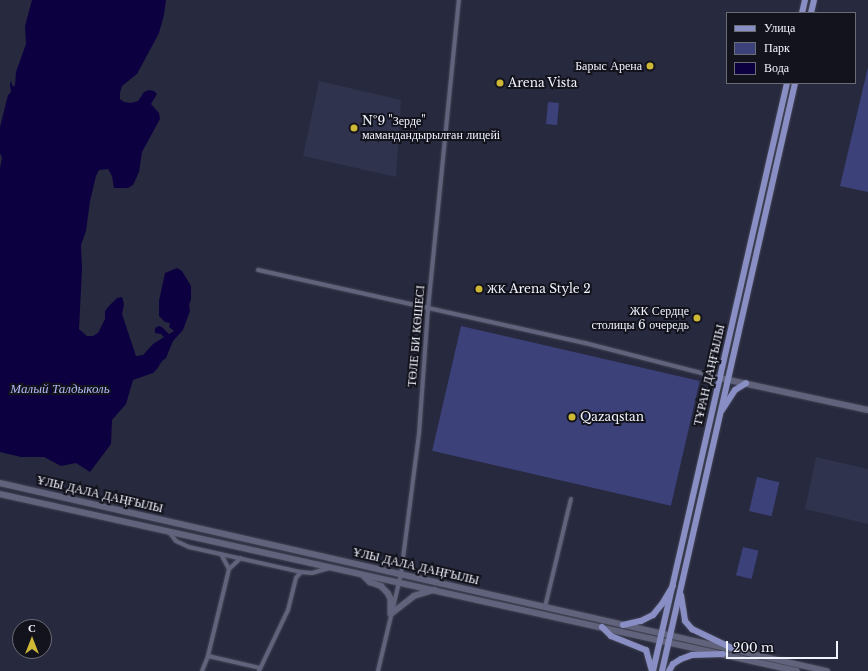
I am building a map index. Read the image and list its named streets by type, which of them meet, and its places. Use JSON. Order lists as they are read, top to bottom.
{
  "streets": {
    "main road": ["ТҰРАН ДАҢҒЫЛЫ"],
    "street": ["ТӨЛЕ БИ КӨШЕСІ", "ҰЛЫ ДАЛА ДАҢҒЫЛЫ"]
  },
  "crossings": [
    ["ТӨЛЕ БИ КӨШЕСІ", "ҰЛЫ ДАЛА ДАҢҒЫЛЫ"],
    ["ТҰРАН ДАҢҒЫЛЫ", "ҰЛЫ ДАЛА ДАҢҒЫЛЫ"]
  ],
  "water": ["Малый Талдыколь"],
  "places": [
    "Барыс Арена",
    "Arena Vista",
    "№9 \"Зерде\" мамандандырылған лицейі",
    "ЖК Arena Style 2",
    "ЖК Сердце столицы 6 очередь",
    "Qazaqstan"
  ],
  "legend": ["Улица", "Парк", "Вода"],
  "scale_bar": "200 m",
  "north": "top"
}
